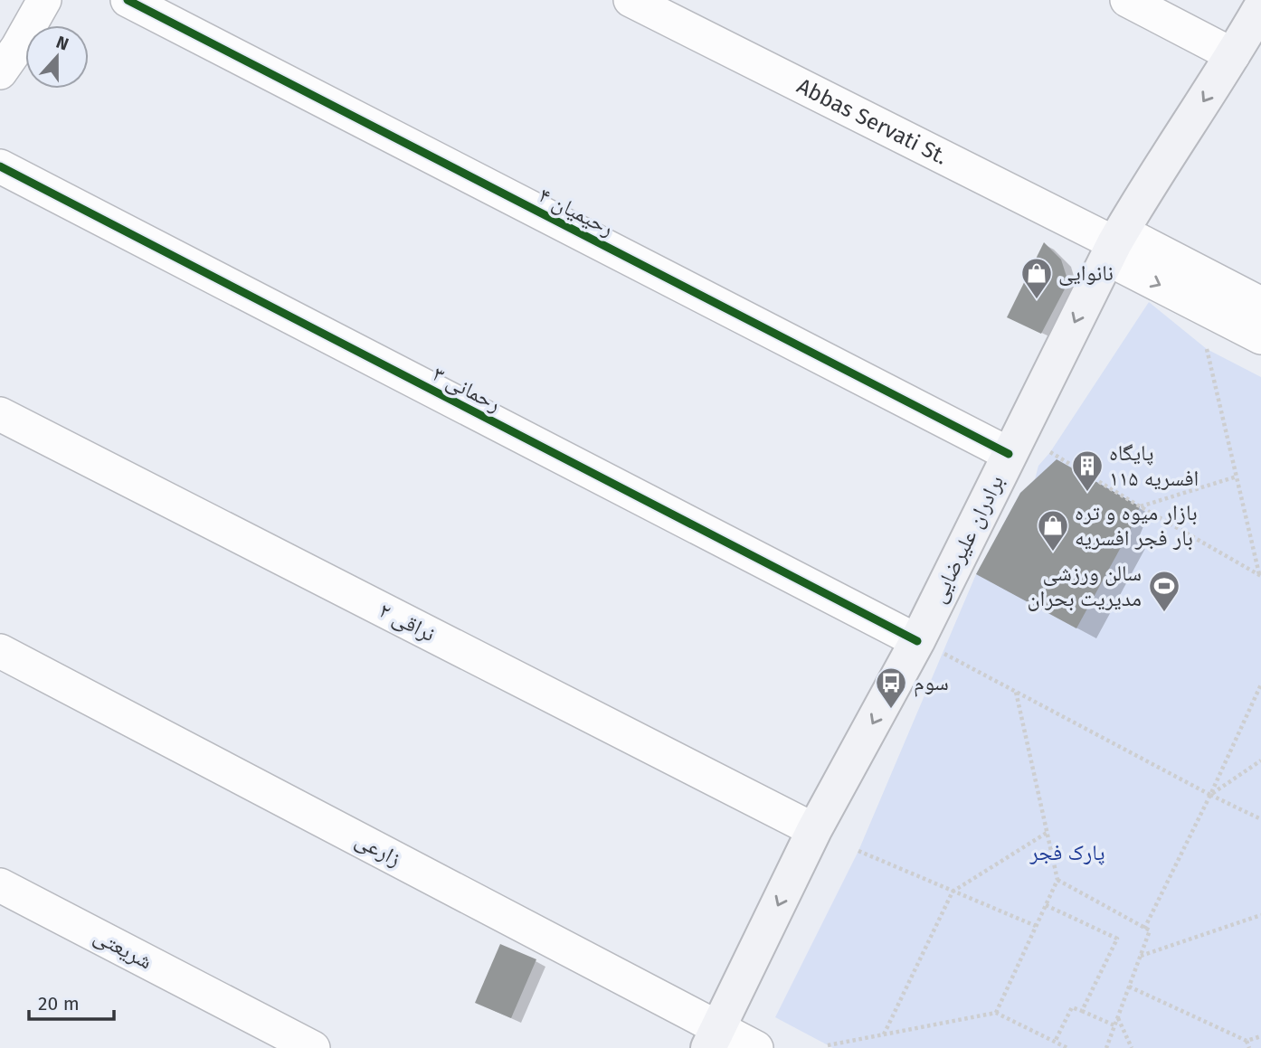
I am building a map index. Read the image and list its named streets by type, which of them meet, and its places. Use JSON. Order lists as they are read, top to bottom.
{
  "streets": {
    "main road": ["برادران علیرضایی"],
    "street": [
      "Abbas Servati St.",
      "رحیمیان ۴",
      "رحمانی ۳",
      "نراقی ۲",
      "زارعی",
      "شریعتی"
    ]
  },
  "crossings": [
    ["Abbas Servati St.", "برادران علیرضایی"],
    ["رحیمیان ۴", "برادران علیرضایی"],
    ["رحمانی ۳", "برادران علیرضایی"],
    ["برادران علیرضایی", "نراقی ۲"],
    ["برادران علیرضایی", "زارعی"]
  ],
  "one_way": ["برادران علیرضایی"],
  "parks": ["پارک فجر"],
  "places": {
    "shop": ["نانوایی", "بازار میوه و تره بار فجر افسریه"],
    "building": ["پایگاه ۱۱۵ افسریه"],
    "sports": ["سالن ورزشی مدیریت بحران"],
    "bus stop": ["سوم"]
  },
  "scale_bar": "20 m",
  "north": "top"
}
